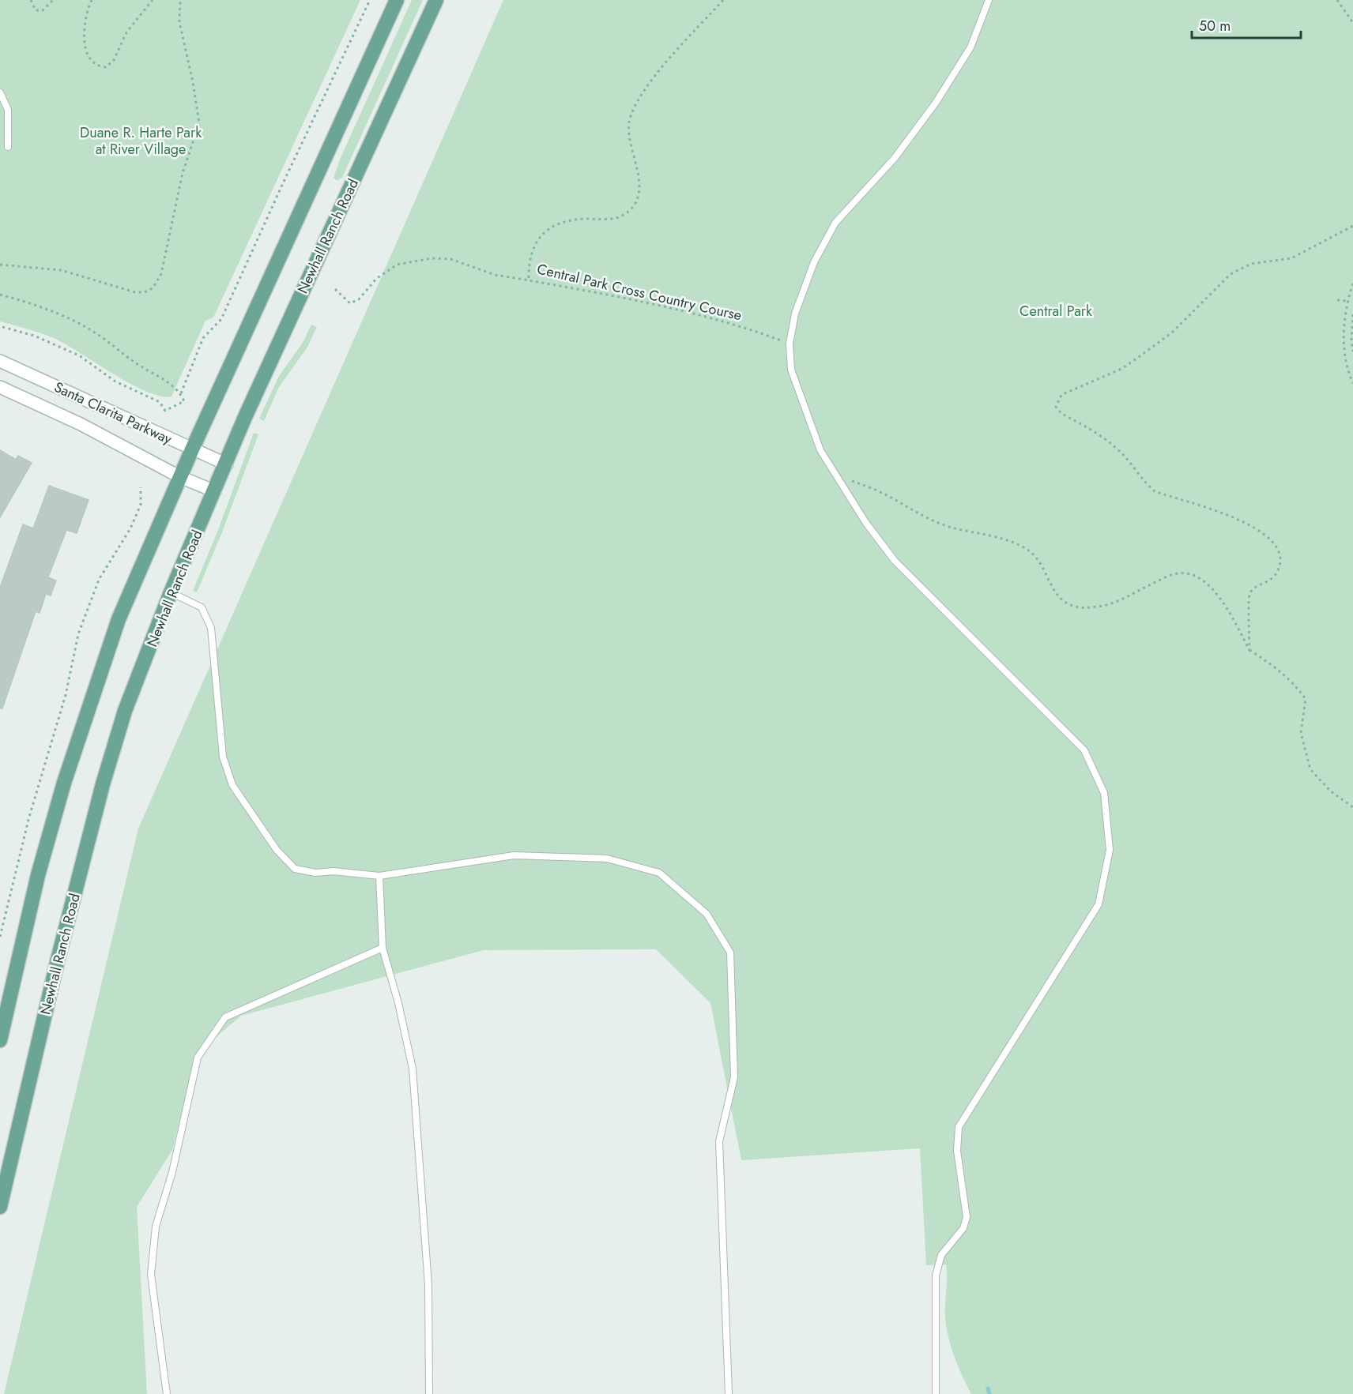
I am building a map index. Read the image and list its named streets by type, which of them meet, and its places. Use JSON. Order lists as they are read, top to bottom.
{
  "streets": {
    "main road": ["Newhall Ranch Road"],
    "street": ["Santa Clarita Parkway"],
    "path": ["Central Park Cross Country Course"]
  },
  "crossings": [
    ["Newhall Ranch Road", "Santa Clarita Parkway"]
  ],
  "parks": ["Duane R. Harte Park at River Village", "Central Park"],
  "scale_bar": "50 m"
}
